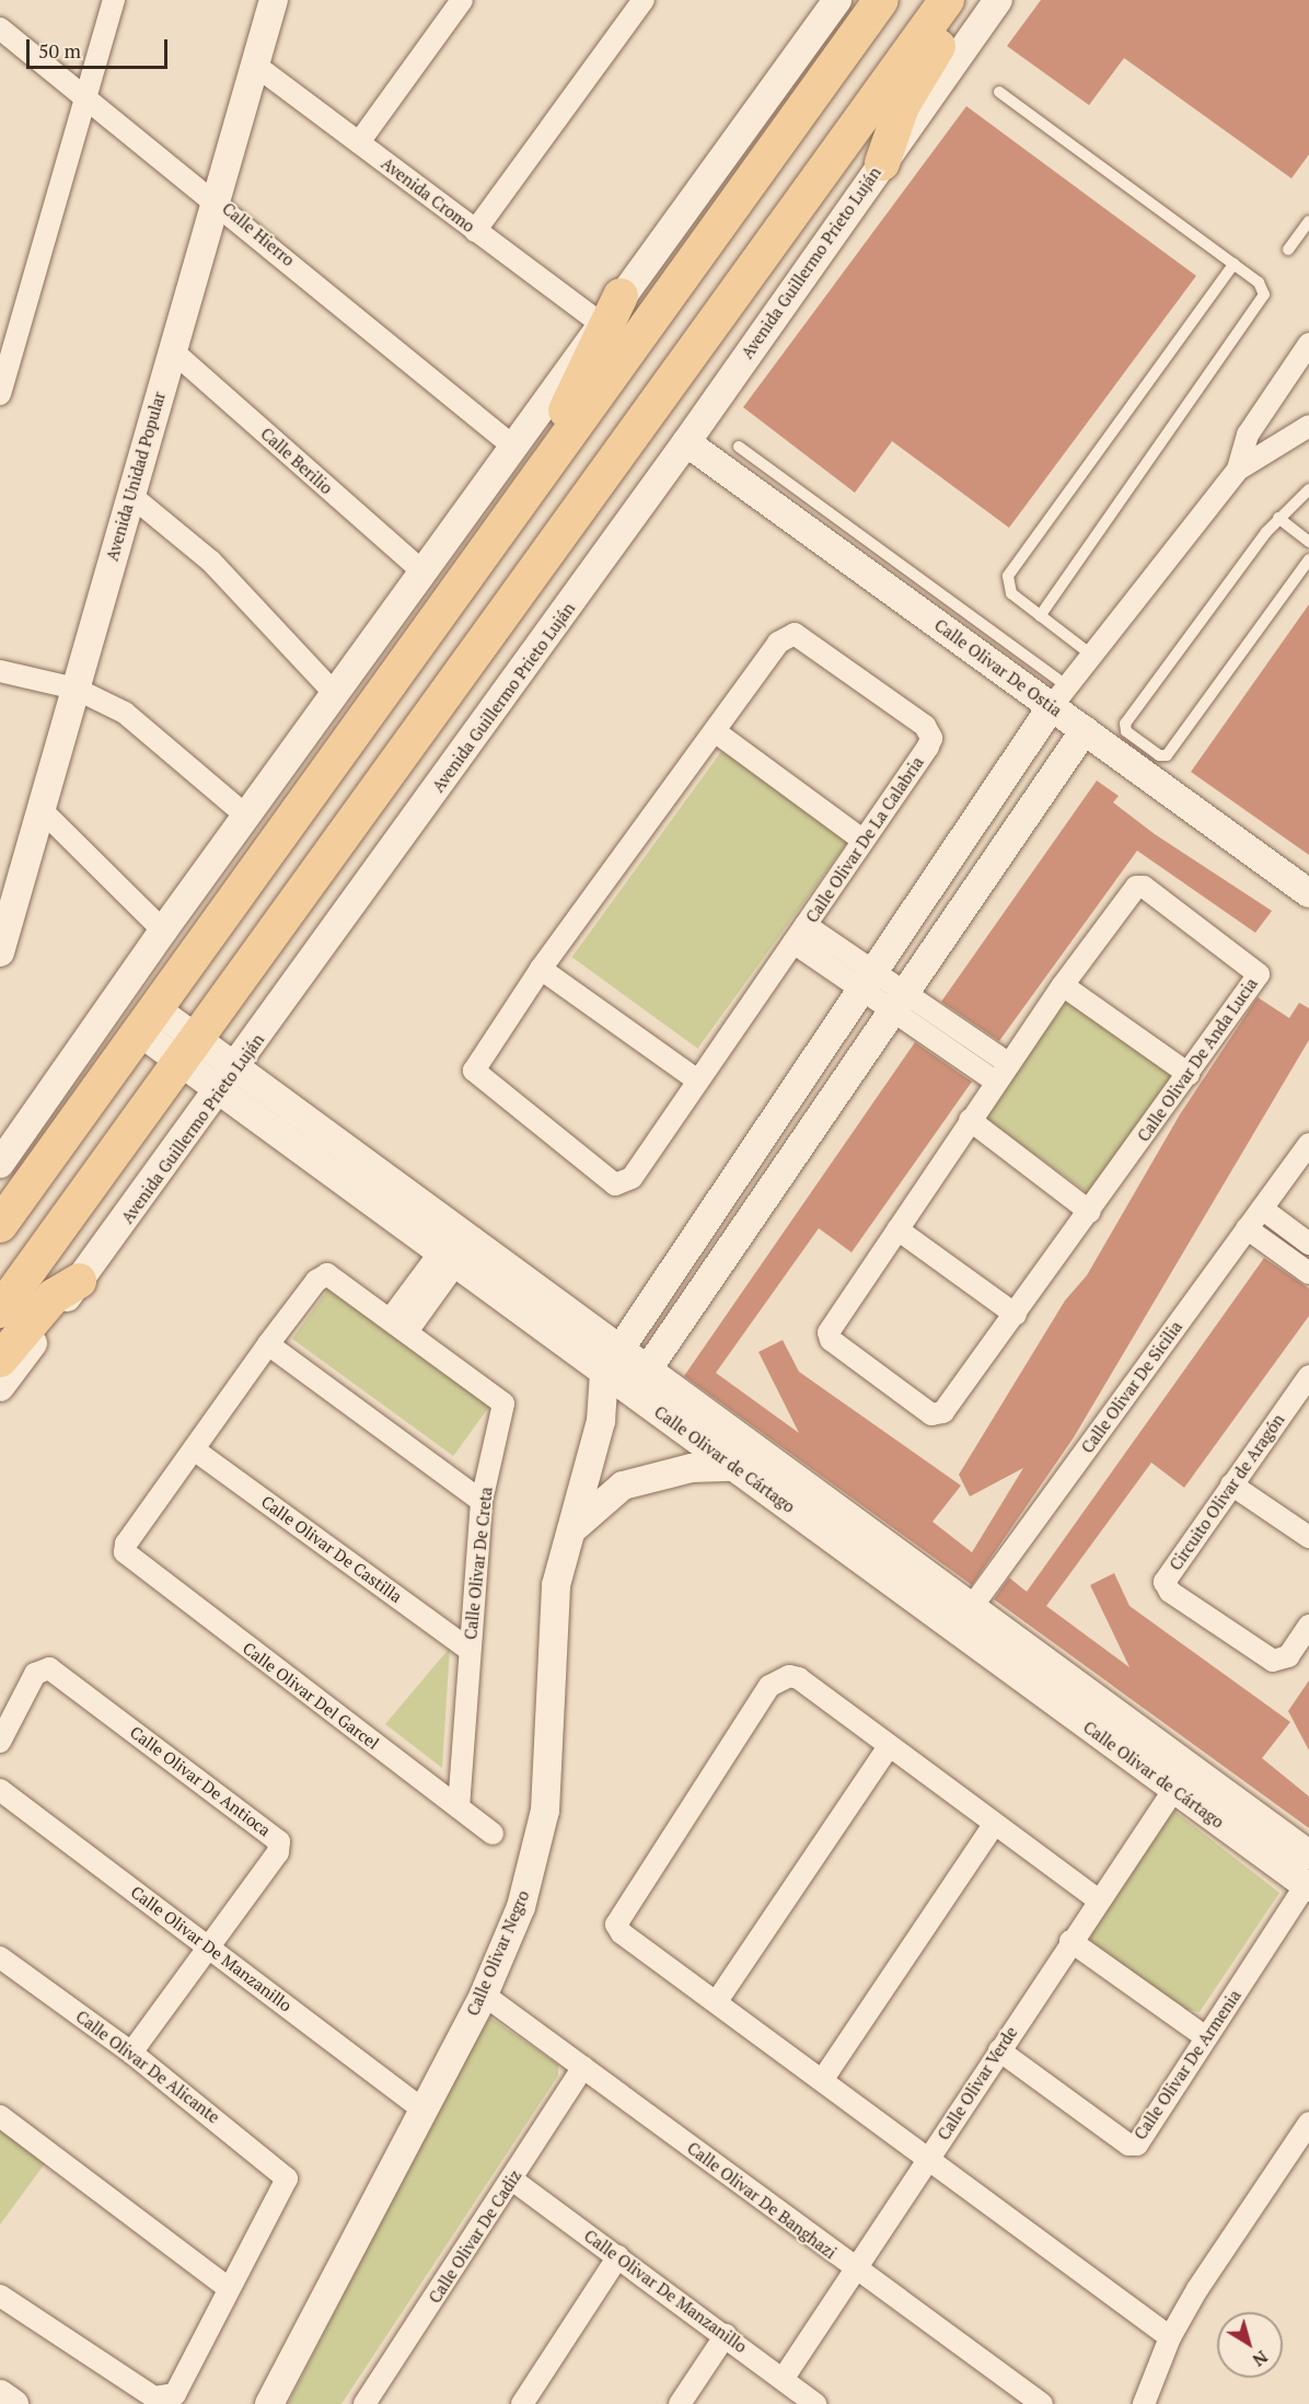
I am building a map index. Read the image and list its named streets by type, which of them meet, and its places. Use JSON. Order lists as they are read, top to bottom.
{
  "streets": {
    "street": [
      "Avenida Cromo",
      "Calle Hierro",
      "Avenida Guillermo Prieto Luján",
      "Calle Berilio",
      "Avenida Unidad Popular",
      "Calle Olivar De Ostia",
      "Calle Olivar De La Calabria",
      "Calle Olivar De Anda Lucia",
      "Calle Olivar De Sicilia",
      "Calle Olivar de Cártago",
      "Circuito Olivar de Aragón",
      "Calle Olivar De Castilla",
      "Calle Olivar De Creta",
      "Calle Olivar Del Garcel",
      "Calle Olivar De Antioca",
      "Calle Olivar De Manzanillo",
      "Calle Olivar Negro",
      "Calle Olivar De Armenia",
      "Calle Olivar De Alicante",
      "Calle Olivar Verde",
      "Calle Olivar De Banghazi",
      "Calle Olivar De Cadiz"
    ]
  },
  "crossings": [
    ["Avenida Cromo", "Avenida Unidad Popular"],
    ["Calle Hierro", "Avenida Unidad Popular"],
    ["Avenida Guillermo Prieto Luján", "Calle Olivar De Ostia"],
    ["Avenida Guillermo Prieto Luján", "Calle Olivar de Cártago"],
    ["Calle Berilio", "Avenida Unidad Popular"],
    ["Calle Olivar De Sicilia", "Calle Olivar de Cártago"],
    ["Calle Olivar de Cártago", "Calle Olivar Negro"],
    ["Calle Olivar de Cártago", "Calle Olivar De Armenia"],
    ["Calle Olivar de Cártago", "Calle Olivar Verde"],
    ["Calle Olivar De Castilla", "Calle Olivar De Creta"],
    ["Calle Olivar De Creta", "Calle Olivar Del Garcel"],
    ["Calle Olivar De Antioca", "Calle Olivar De Manzanillo"],
    ["Calle Olivar De Antioca", "Calle Olivar De Alicante"],
    ["Calle Olivar De Manzanillo", "Calle Olivar Negro"],
    ["Calle Olivar De Manzanillo", "Calle Olivar Verde"],
    ["Calle Olivar De Manzanillo", "Calle Olivar De Cadiz"],
    ["Calle Olivar Negro", "Calle Olivar De Banghazi"],
    ["Calle Olivar De Armenia", "Calle Olivar Verde"],
    ["Calle Olivar Verde", "Calle Olivar De Banghazi"],
    ["Calle Olivar De Banghazi", "Calle Olivar De Cadiz"]
  ],
  "scale_bar": "50 m",
  "north": "bottom right"
}
